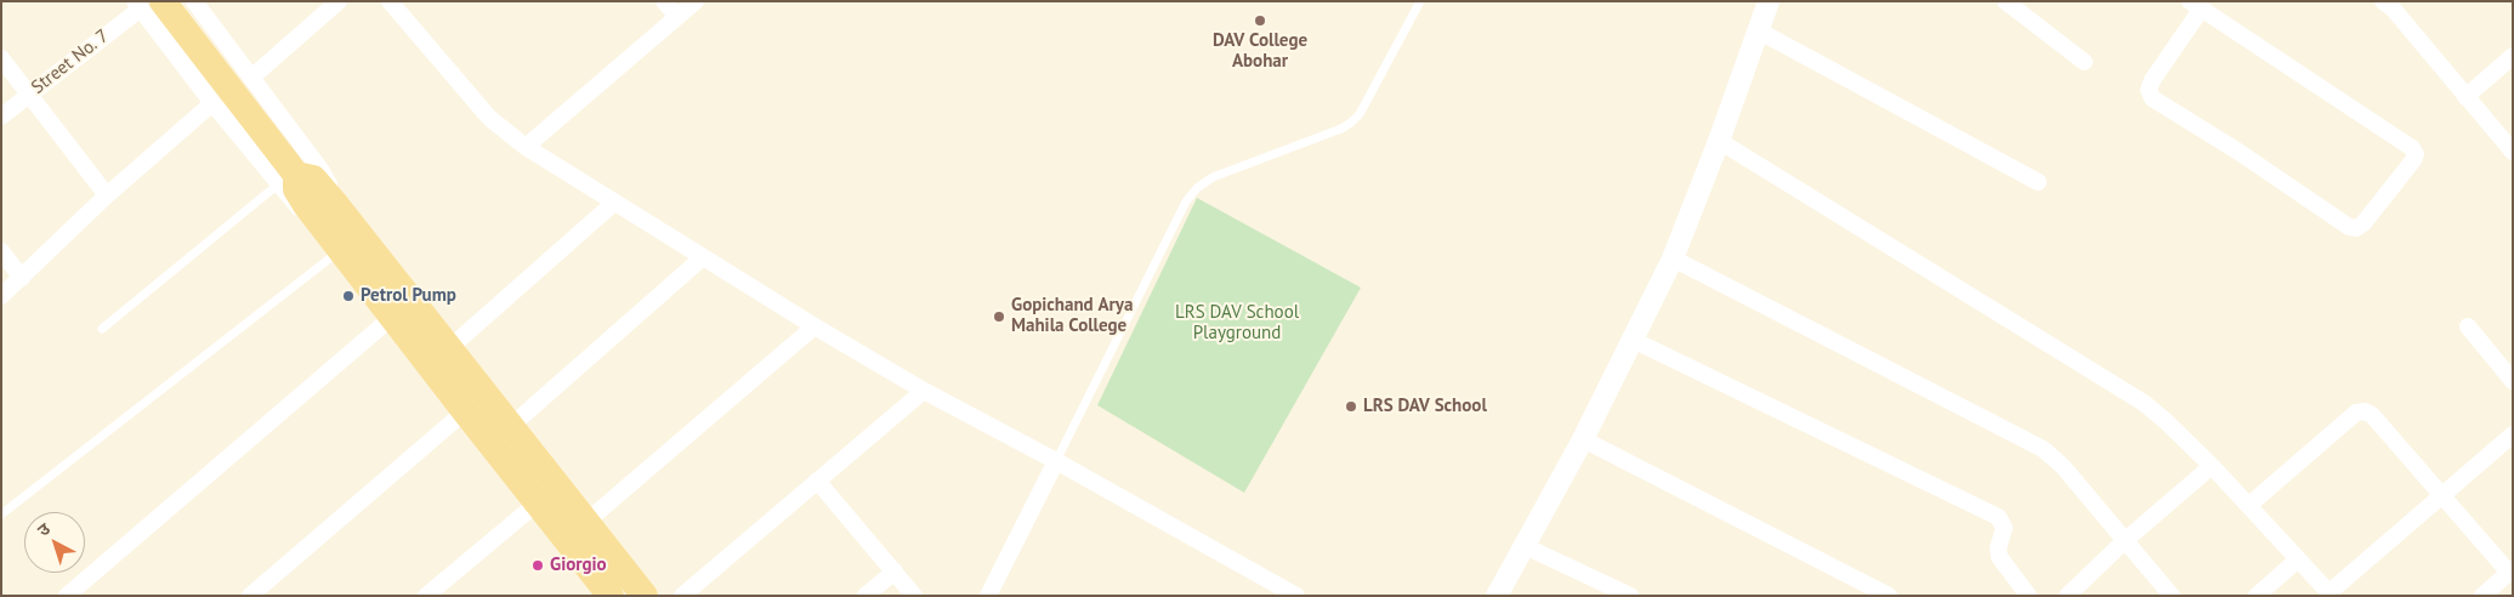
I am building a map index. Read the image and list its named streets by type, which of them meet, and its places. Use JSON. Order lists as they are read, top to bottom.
{
  "streets": {
    "street": ["Street No. 7"]
  },
  "parks": ["LRS DAV School Playground"],
  "places": [
    "DAV College Abohar",
    "Petrol Pump",
    "Gopichand Arya Mahila College",
    "LRS DAV School",
    "Giorgio"
  ],
  "north": "top left"
}
